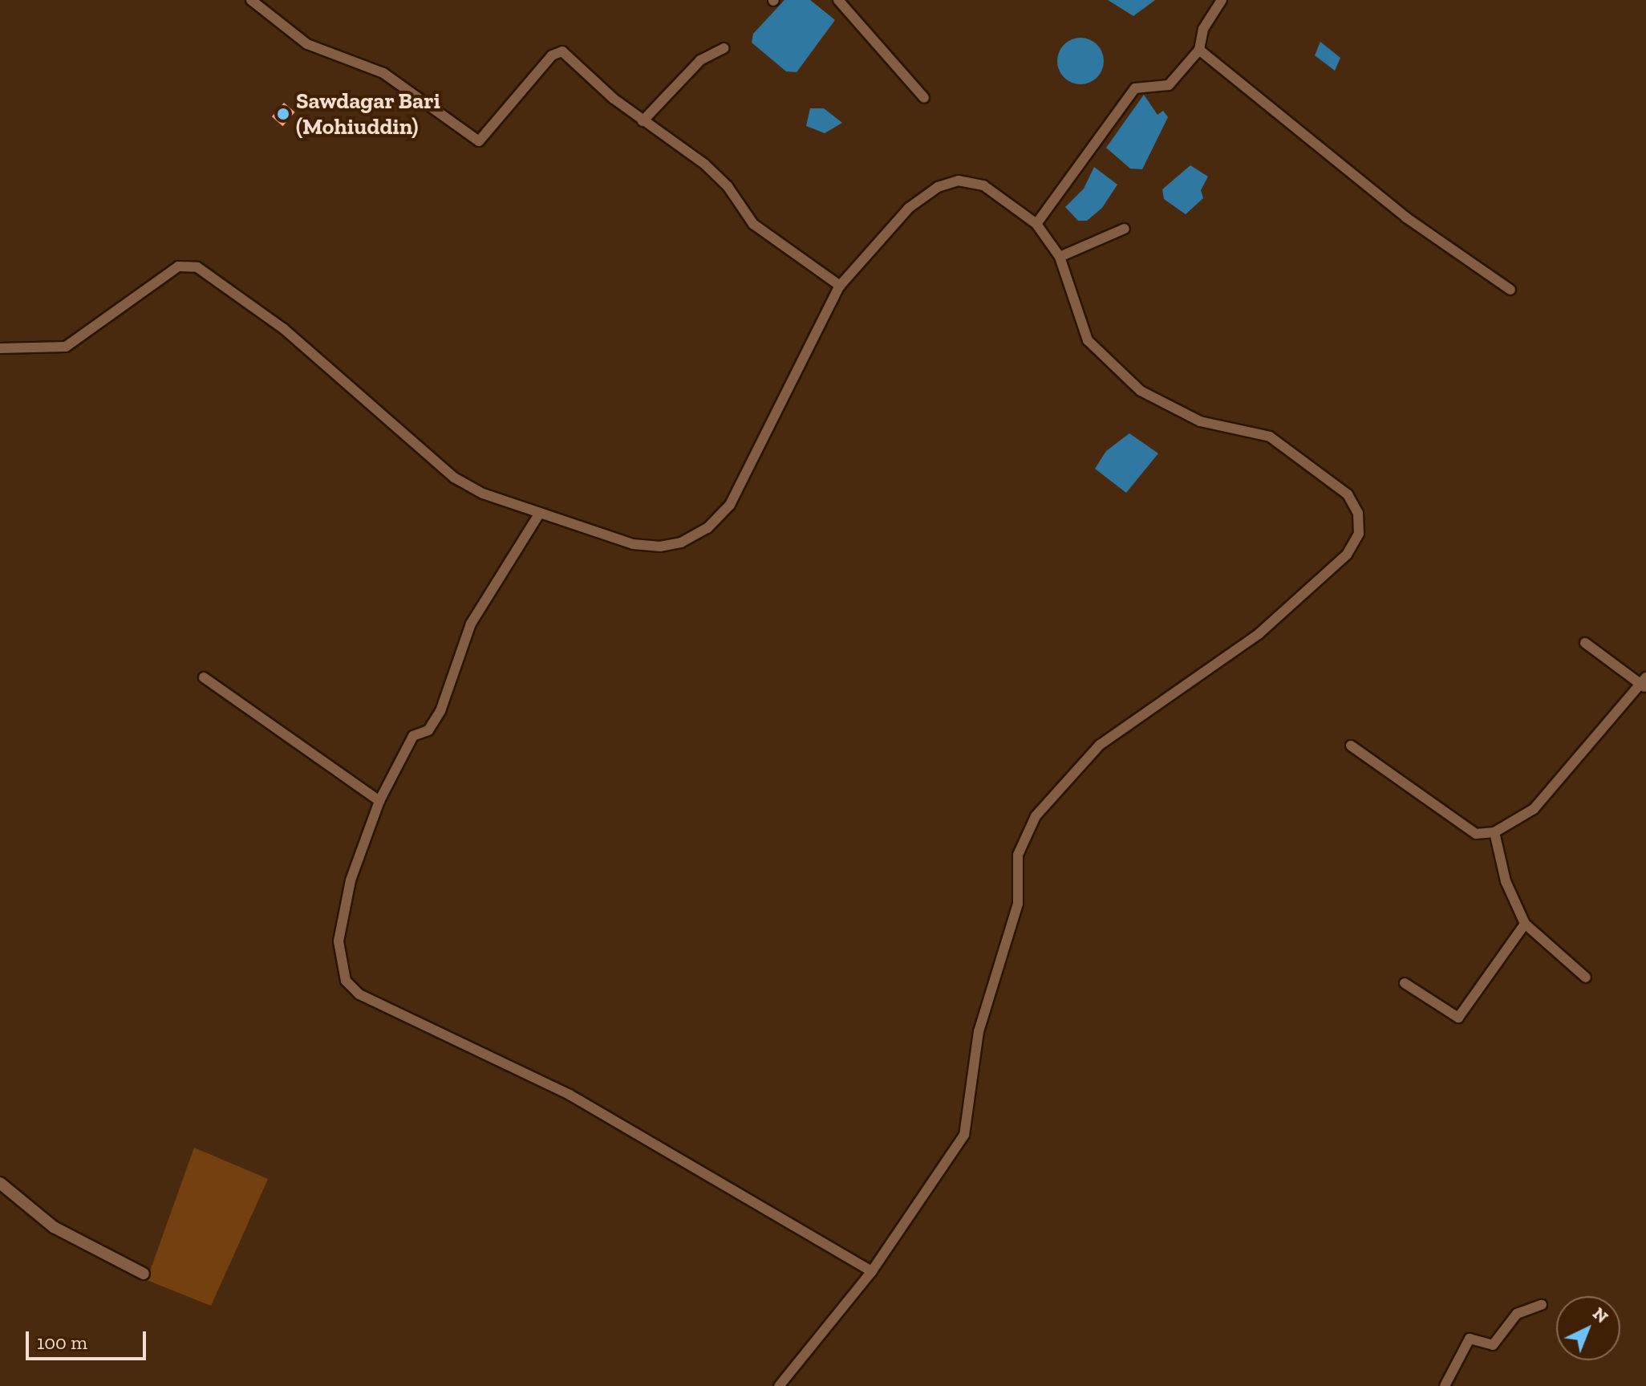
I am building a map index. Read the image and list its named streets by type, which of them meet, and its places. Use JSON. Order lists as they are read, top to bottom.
{
  "places": ["Sawdagar Bari (Mohiuddin)"],
  "scale_bar": "100 m",
  "north": "top right"
}
